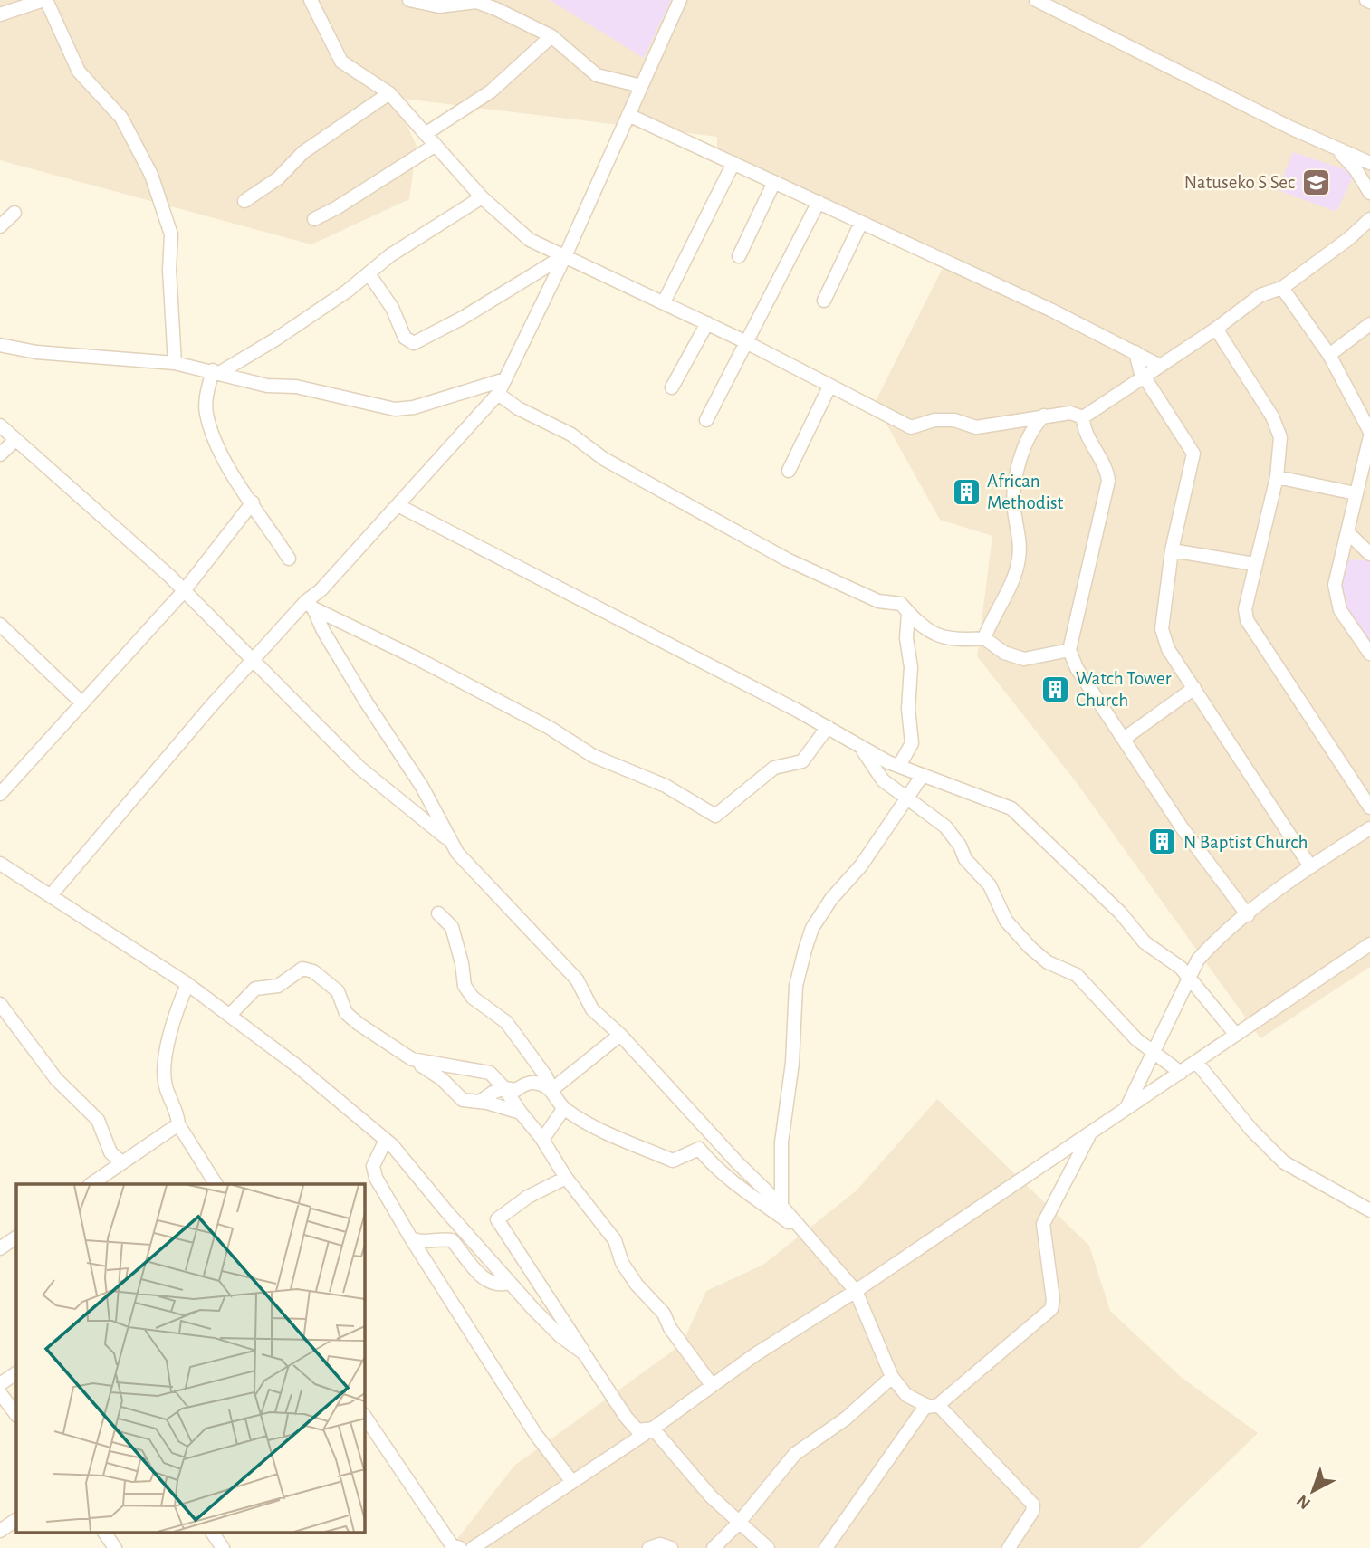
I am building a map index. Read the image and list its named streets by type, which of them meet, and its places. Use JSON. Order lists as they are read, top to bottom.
{
  "places": {
    "school or university": ["Natuseko S Sec"],
    "building": ["African Methodist", "Watch Tower Church", "N Baptist Church"]
  },
  "north": "bottom left"
}
